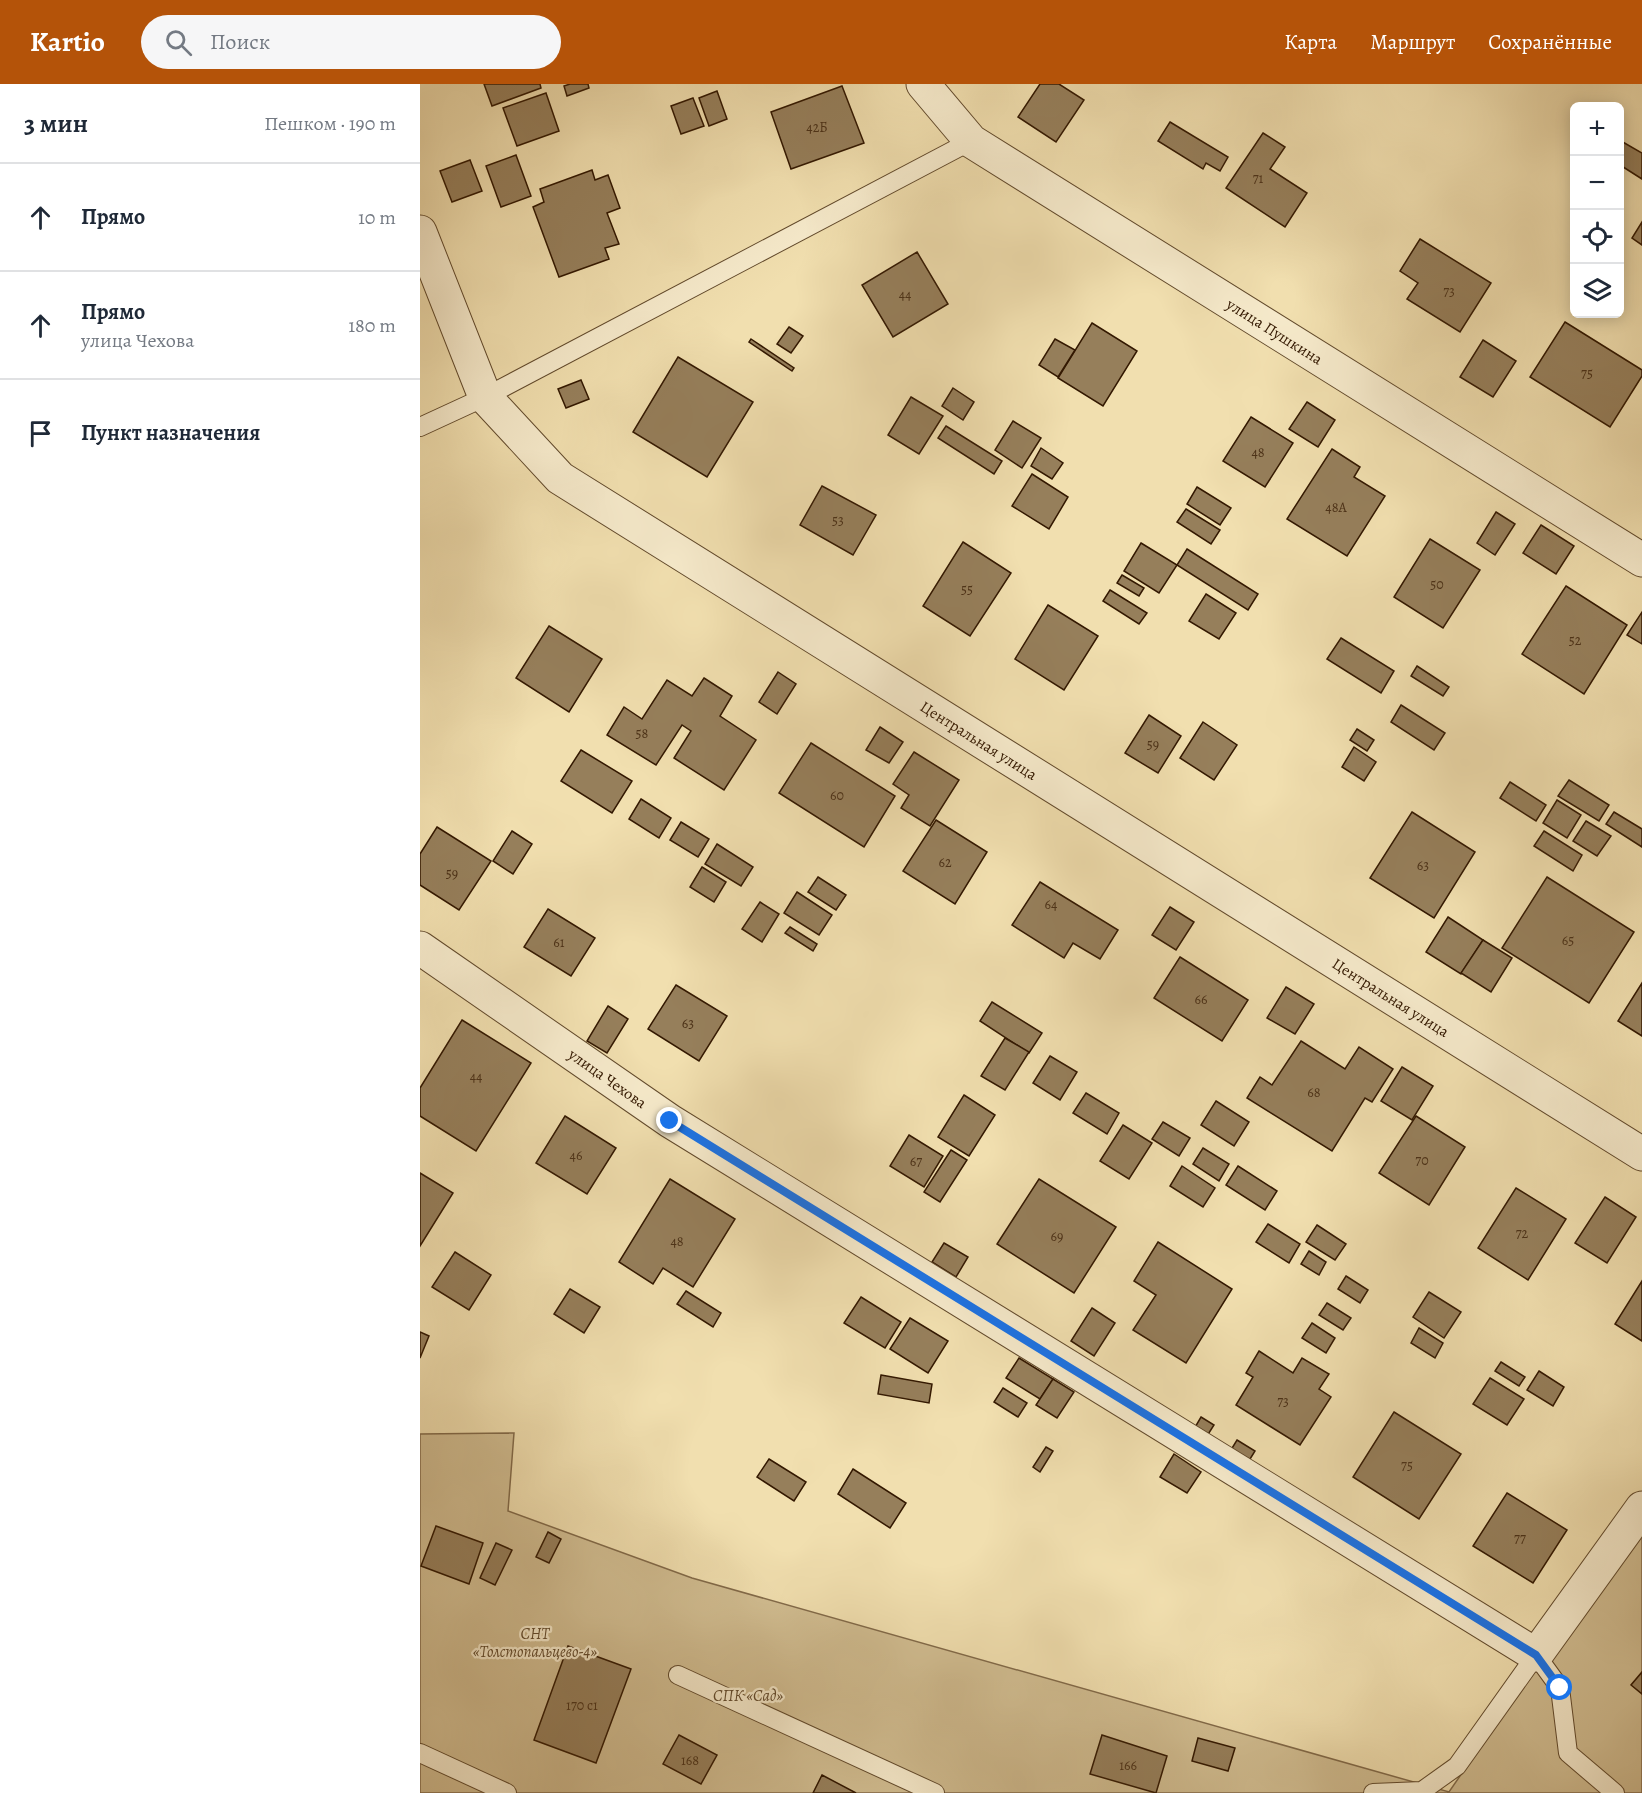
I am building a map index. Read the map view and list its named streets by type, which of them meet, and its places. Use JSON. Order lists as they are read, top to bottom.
{
  "streets": {
    "street": ["улица Пушкина", "Центральная улица", "улица Чехова"]
  },
  "parks": ["СНТ «Толстопальцево-4»", "СПК «Сад»"],
  "house_numbers": [
    "42Б",
    "71",
    "73",
    "44",
    "75",
    "48",
    "48А",
    "53",
    "50",
    "55",
    "52",
    "58",
    "59",
    "60",
    "62",
    "63",
    "59",
    "64",
    "65",
    "61",
    "66",
    "63",
    "44",
    "68",
    "46",
    "70",
    "67",
    "72",
    "69",
    "48",
    "73",
    "75",
    "77",
    "170 с1",
    "168",
    "166"
  ],
  "page": {
    "header": "Kartio",
    "search": "Поиск",
    "nav": ["Карта", "Маршрут", "Сохранённые"],
    "heading": ["3 мин", "Пешком · 190 m"],
    "map_buttons": ["+", "−"],
    "list": [
      ["Прямо", "10 m"],
      ["Прямо", "улица Чехова", "180 m"],
      "Пункт назначения"
    ]
  }
}
